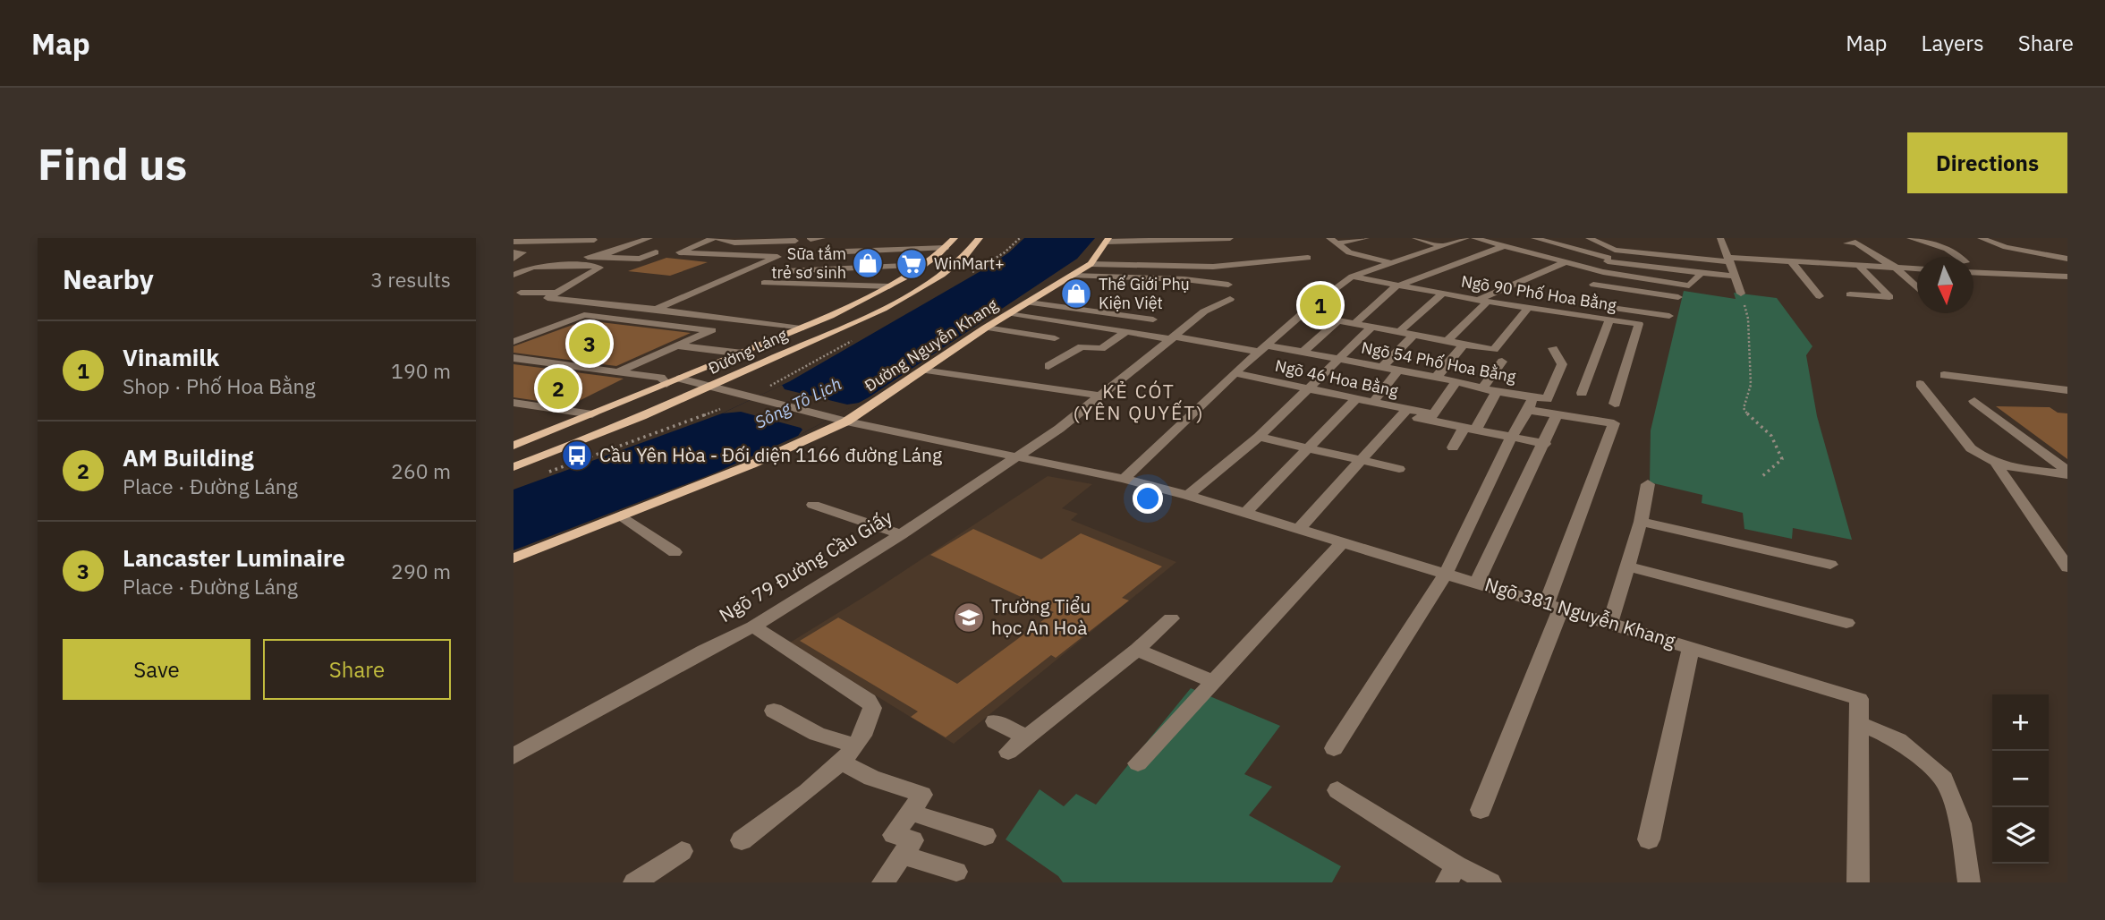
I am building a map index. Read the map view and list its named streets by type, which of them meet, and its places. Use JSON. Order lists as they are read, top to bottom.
{
  "streets": {
    "main road": ["Đường Nguyễn Khang", "Đường Láng"],
    "street": [
      "Ngõ 90 Phố Hoa Bằng",
      "Ngõ 54 Phố Hoa Bằng",
      "Ngõ 46 Hoa Bằng",
      "Ngõ 79 Đường Cầu Giấy",
      "Ngõ 381 Nguyễn Khang"
    ]
  },
  "crossings": [
    ["Đường Nguyễn Khang", "Ngõ 54 Phố Hoa Bằng"],
    ["Đường Nguyễn Khang", "Ngõ 381 Nguyễn Khang"],
    ["Đường Láng", "Ngõ 381 Nguyễn Khang"],
    ["Ngõ 54 Phố Hoa Bằng", "Ngõ 79 Đường Cầu Giấy"],
    ["Ngõ 79 Đường Cầu Giấy", "Ngõ 381 Nguyễn Khang"]
  ],
  "districts": ["KẺ CÓT (YÊN QUYẾT)"],
  "water": ["Sông Tô Lịch"],
  "places": {
    "shop": ["Sữa tắm trẻ sơ sinh", "Thế Giới Phụ Kiện Việt"],
    "supermarket": ["WinMart+"],
    "bus stop": ["Cầu Yên Hòa - Đối diện 1166 đường Láng"],
    "school or university": ["Trường Tiểu học An Hoà"]
  },
  "north": "bottom",
  "page": {
    "header": "Map",
    "nav": ["Map", "Layers", "Share"],
    "buttons": [
      "Directions",
      ["Save", "Share"]
    ],
    "title": "Find us",
    "heading": ["Nearby", "3 results"],
    "pins": ["1", "3", "2"],
    "list": [
      {
        "mark": "1",
        "name": "Vinamilk",
        "note": "Shop · Phố Hoa Bằng",
        "value": "190 m"
      },
      {
        "mark": "2",
        "name": "AM Building",
        "note": "Place · Đường Láng",
        "value": "260 m"
      },
      {
        "mark": "3",
        "name": "Lancaster Luminaire",
        "note": "Place · Đường Láng",
        "value": "290 m"
      }
    ],
    "map_buttons": ["+", "−"]
  }
}
